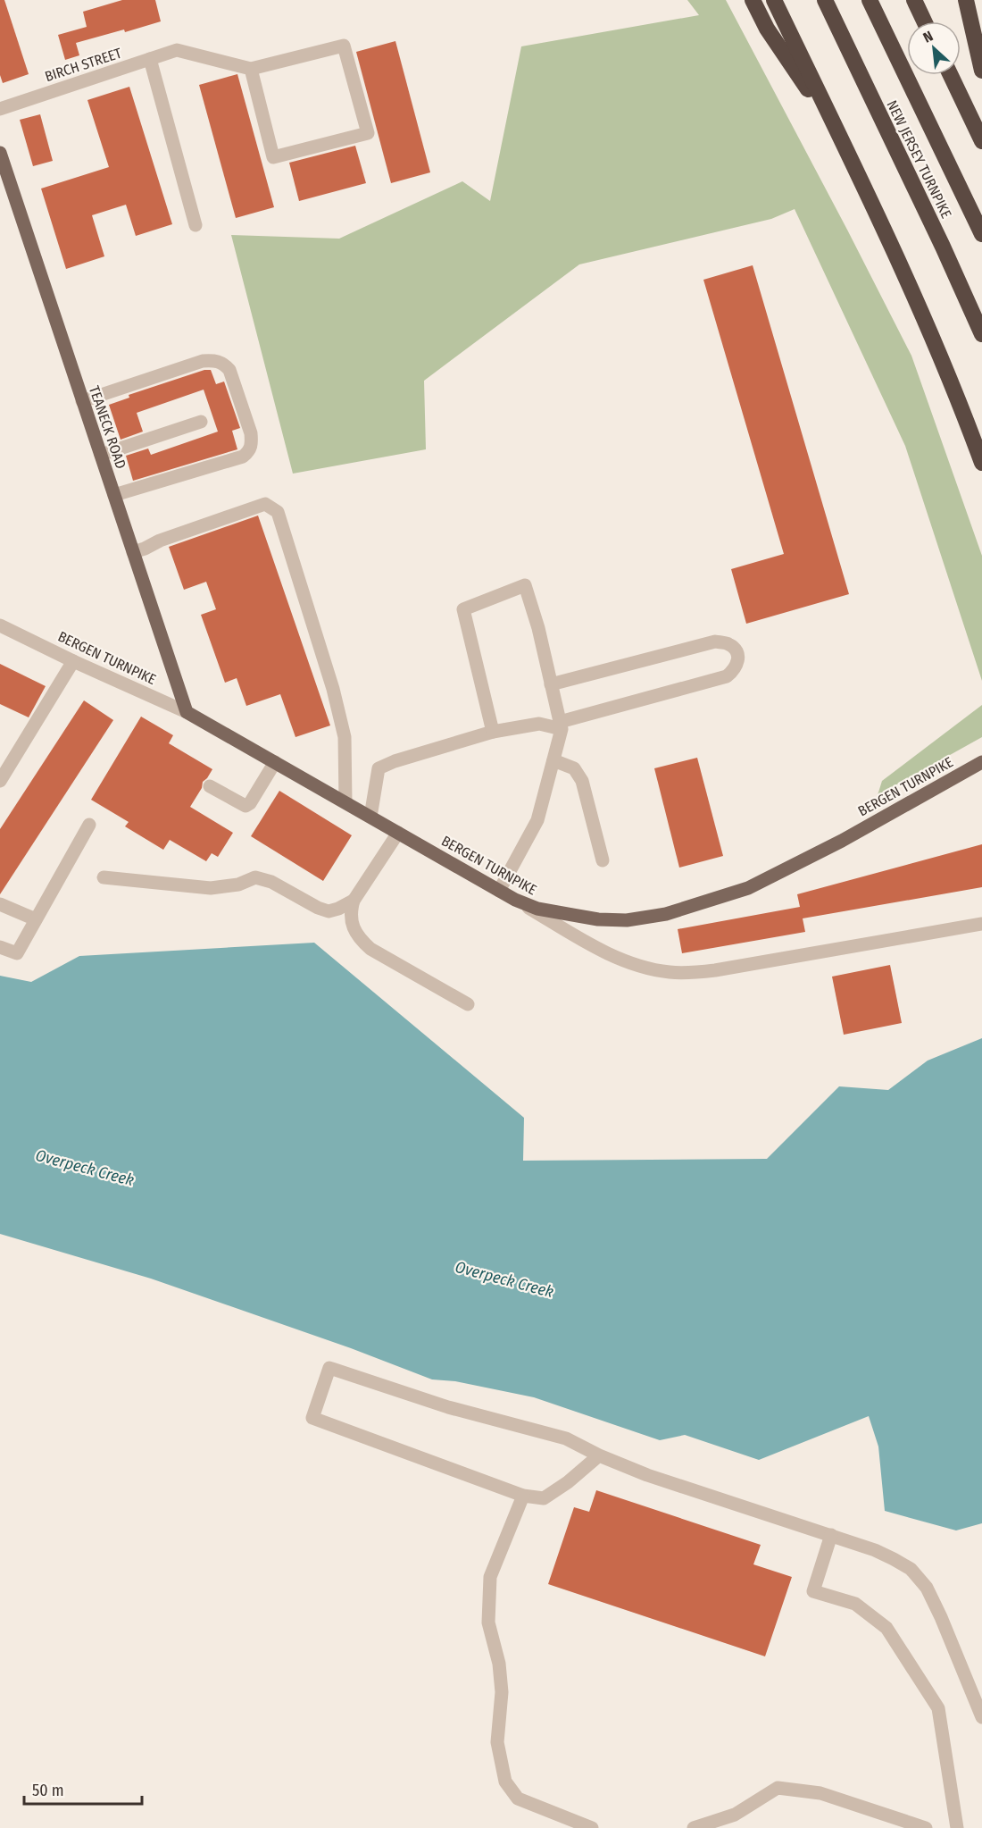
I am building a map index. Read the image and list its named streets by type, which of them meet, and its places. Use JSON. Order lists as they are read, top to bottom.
{
  "streets": {
    "highway": ["NEW JERSEY TURNPIKE"],
    "main road": ["TEANECK ROAD", "BERGEN TURNPIKE"],
    "street": ["BIRCH STREET"]
  },
  "crossings": [
    ["TEANECK ROAD", "BERGEN TURNPIKE"]
  ],
  "water": ["Overpeck Creek"],
  "scale_bar": "50 m",
  "north": "top left"
}
